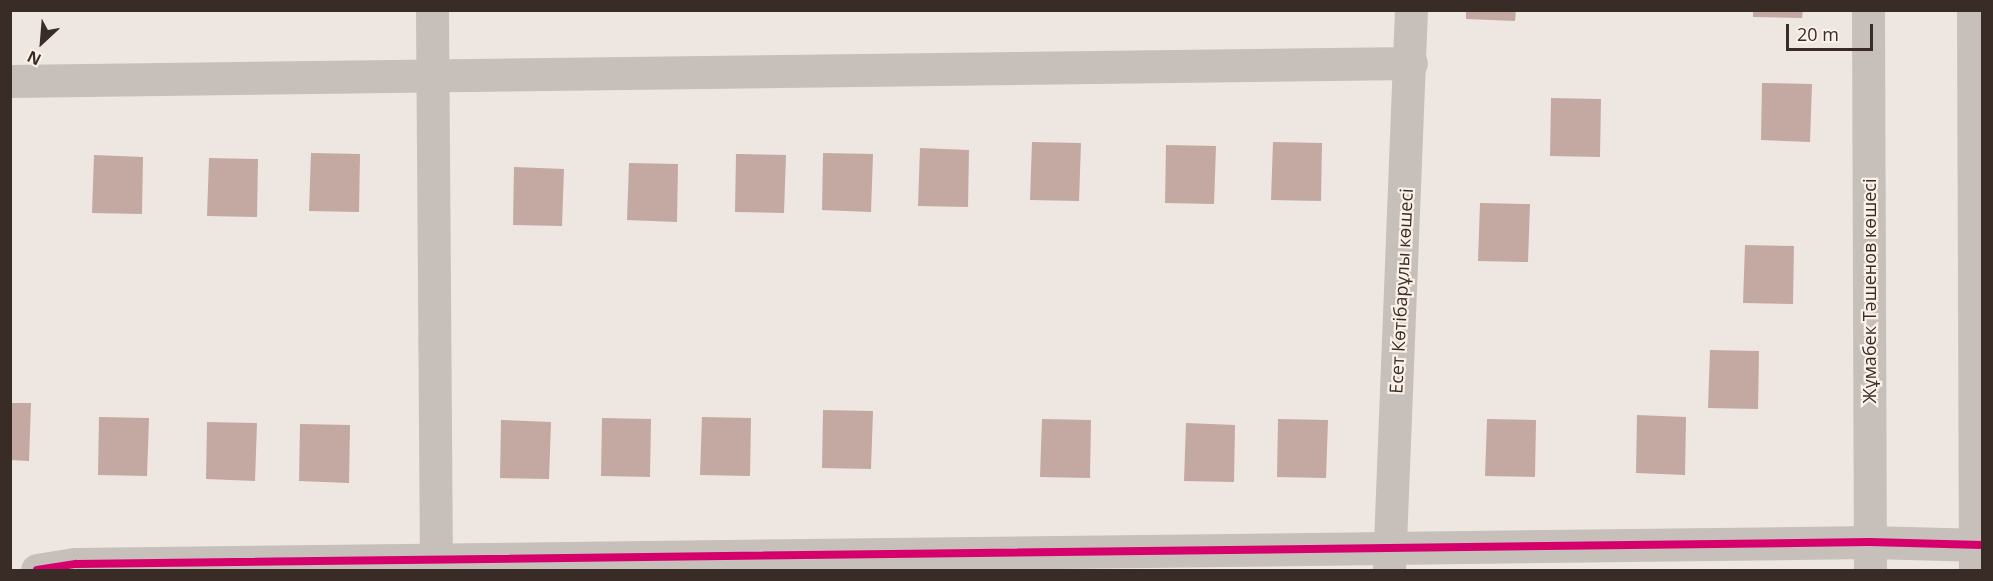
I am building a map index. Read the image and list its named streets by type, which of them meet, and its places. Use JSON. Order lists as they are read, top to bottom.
{
  "streets": {
    "street": ["Есет Көтібарұлы көшесі", "Жұмабек Тәшенов көшесі"]
  },
  "scale_bar": "20 m",
  "north": "bottom left"
}
